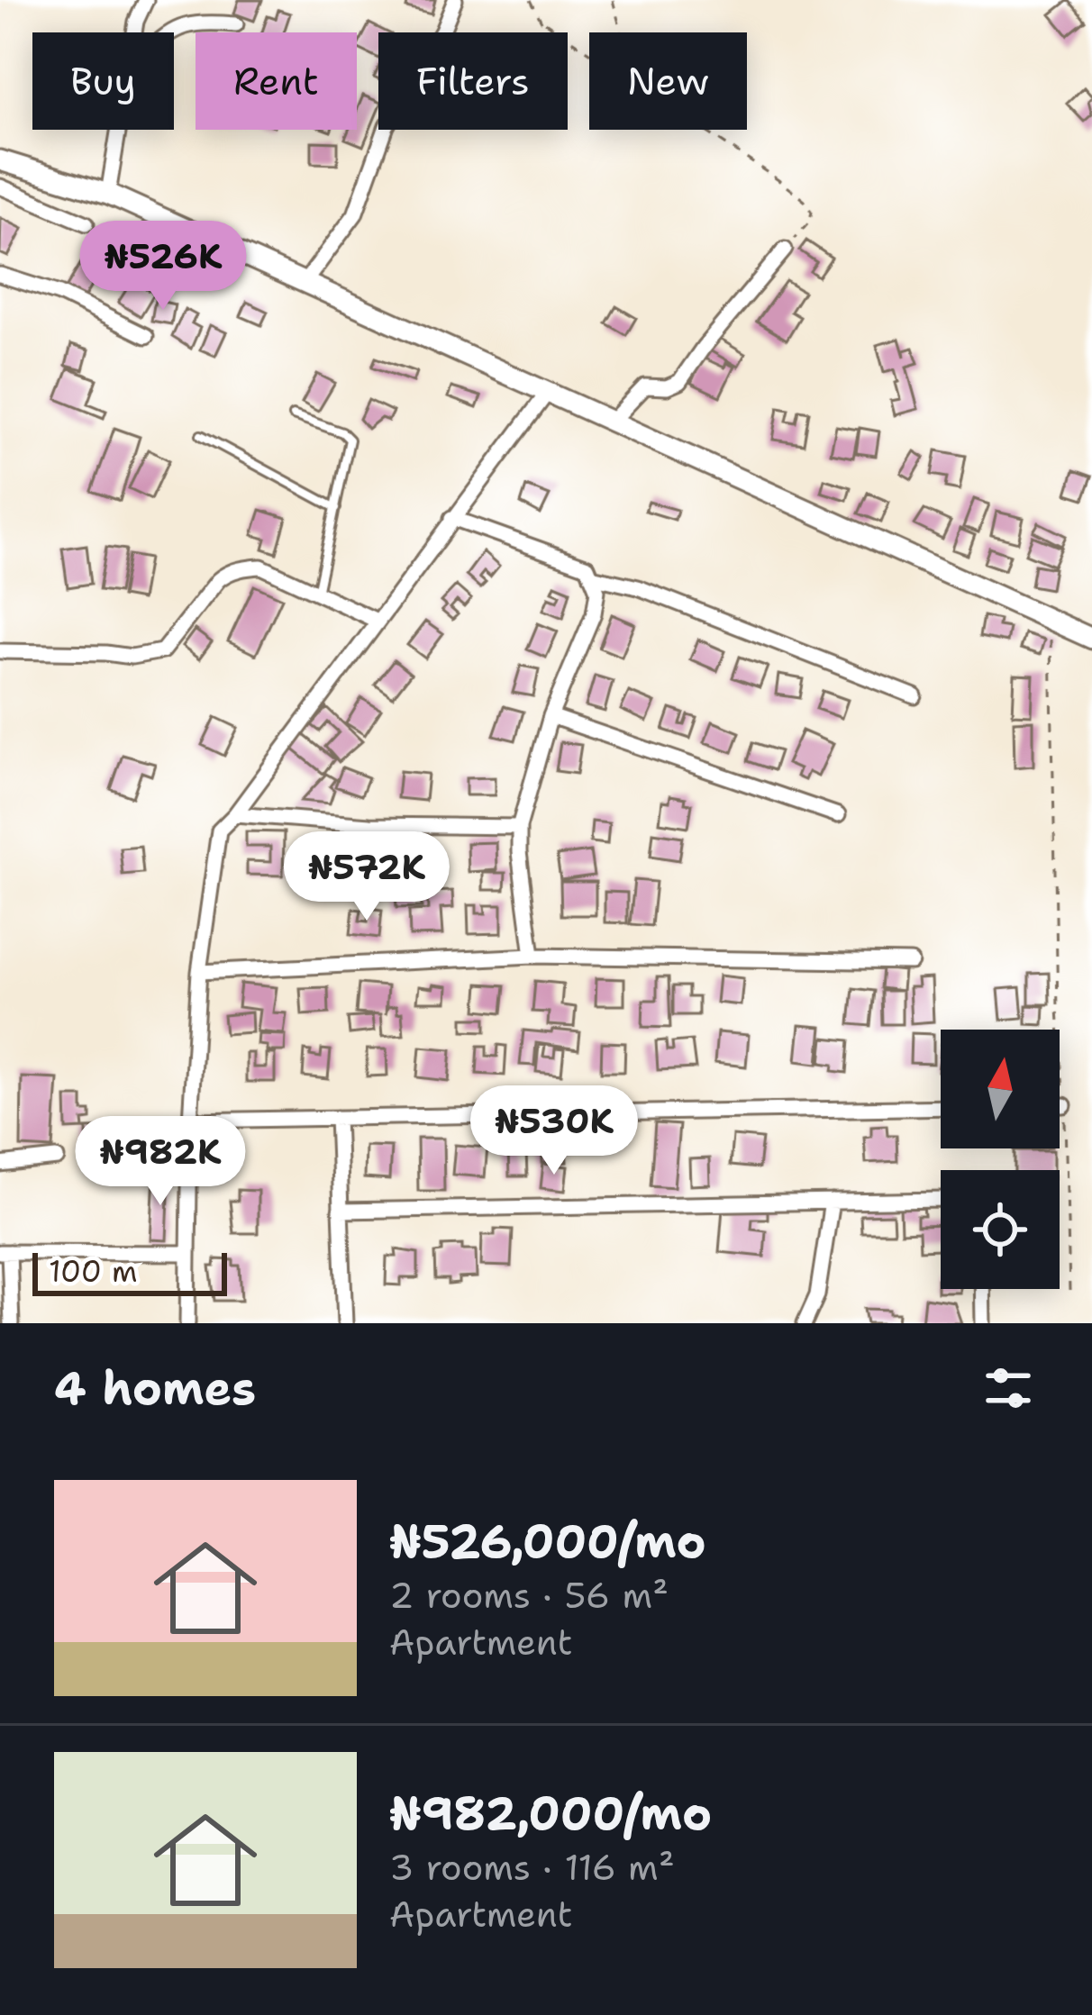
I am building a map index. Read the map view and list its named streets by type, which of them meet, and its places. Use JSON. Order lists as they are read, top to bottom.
{
  "scale_bar": "100 m",
  "north": "top",
  "page": {
    "chip": [
      "Buy",
      "Rent",
      "Filters",
      "New"
    ],
    "price": [
      "₦526K",
      "₦572K",
      "₦530K",
      "₦982K"
    ],
    "scale": "100 m",
    "heading": "4 homes",
    "list": [
      {
        "name": "₦526,000/mo",
        "note": "2 rooms · 56 m² · Apartment"
      },
      {
        "name": "₦982,000/mo",
        "note": "3 rooms · 116 m² · Apartment"
      }
    ]
  }
}
